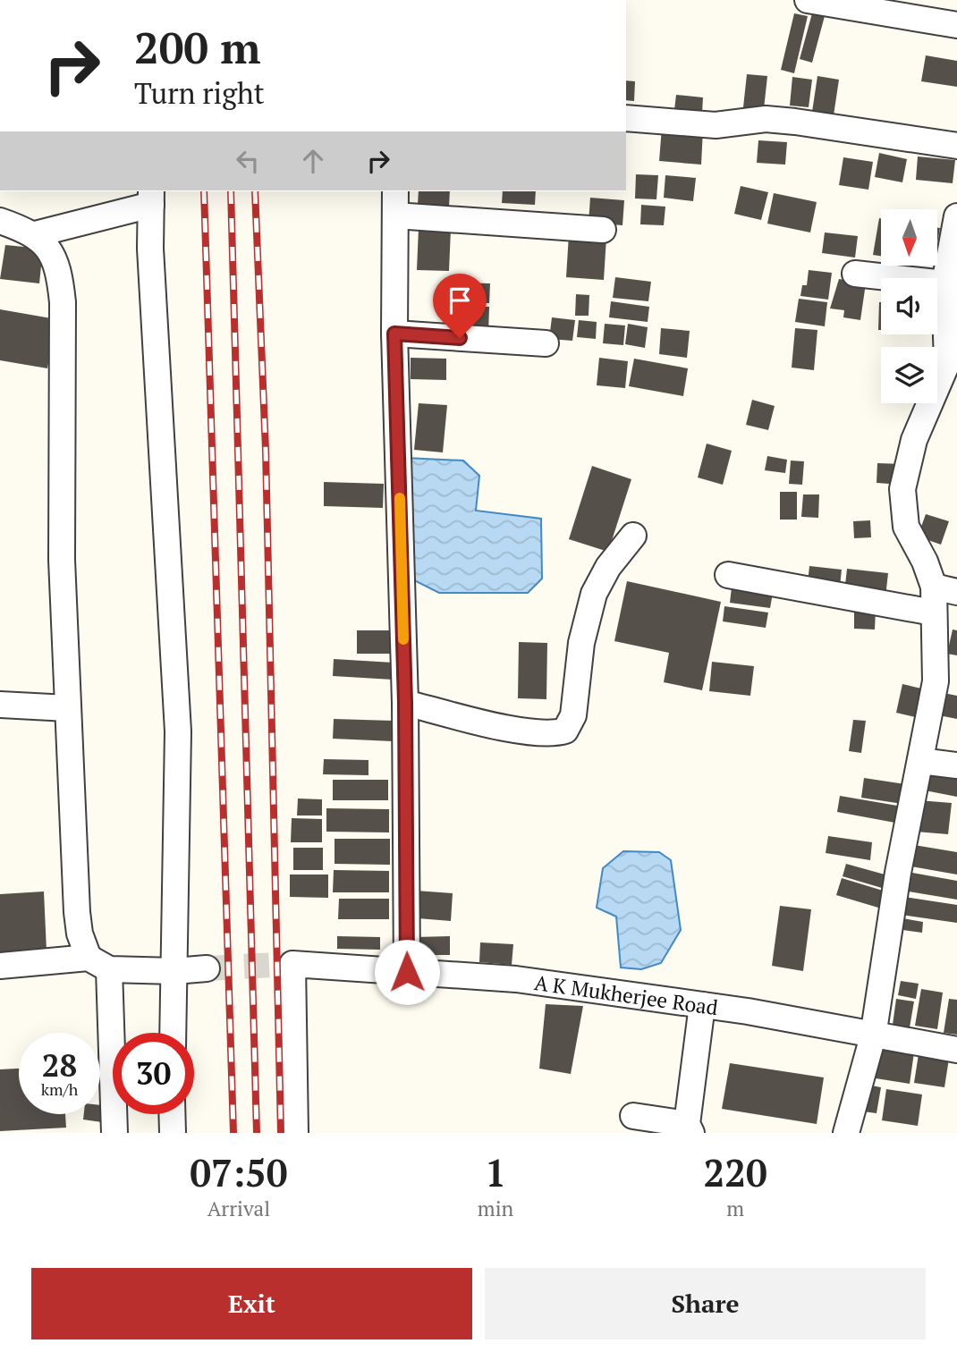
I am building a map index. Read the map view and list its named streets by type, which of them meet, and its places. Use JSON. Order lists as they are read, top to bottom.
{
  "streets": {
    "street": ["A K Mukherjee Road"]
  },
  "north": "bottom",
  "page": {
    "turn": ["200 m", "Turn right"],
    "speed": "28 km/h",
    "limit": "30",
    "eta": [
      "07:50",
      "Arrival",
      "1",
      "min",
      "220",
      "m"
    ],
    "buttons": ["Exit", "Share"]
  }
}
